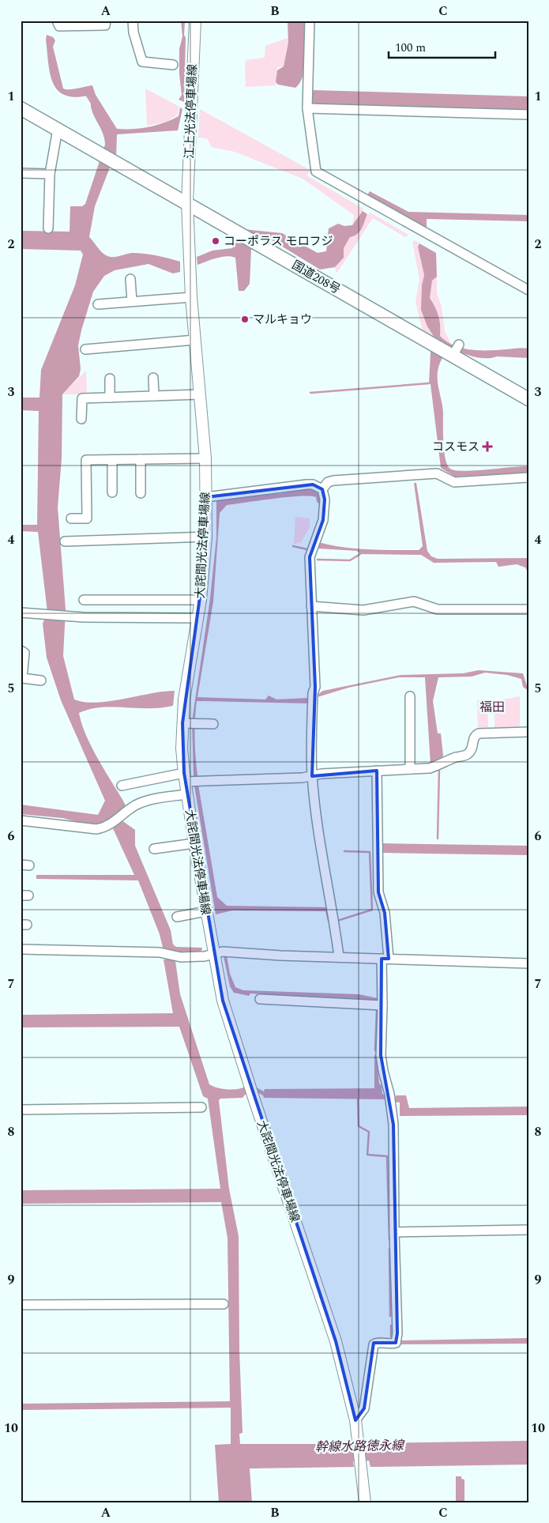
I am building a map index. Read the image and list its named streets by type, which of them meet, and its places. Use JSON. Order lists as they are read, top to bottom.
{
  "streets": {
    "highway": ["国道208号"],
    "main road": ["江上光法停車場線", "大詫間光法停車場線"]
  },
  "crossings": [
    ["江上光法停車場線", "国道208号"],
    ["江上光法停車場線", "大詫間光法停車場線"],
    ["国道208号", "大詫間光法停車場線"]
  ],
  "districts": ["福田"],
  "water": ["幹線水路徳永線"],
  "places": {
    "other": ["コーポラス モロフジ", "マルキョウ"],
    "health": ["コスモス"]
  },
  "scale_bar": "100 m",
  "grid": {
    "columns": ["A", "B", "C"],
    "rows": [
      "1",
      "2",
      "3",
      "4",
      "5",
      "6",
      "7",
      "8",
      "9",
      "10"
    ]
  }
}
